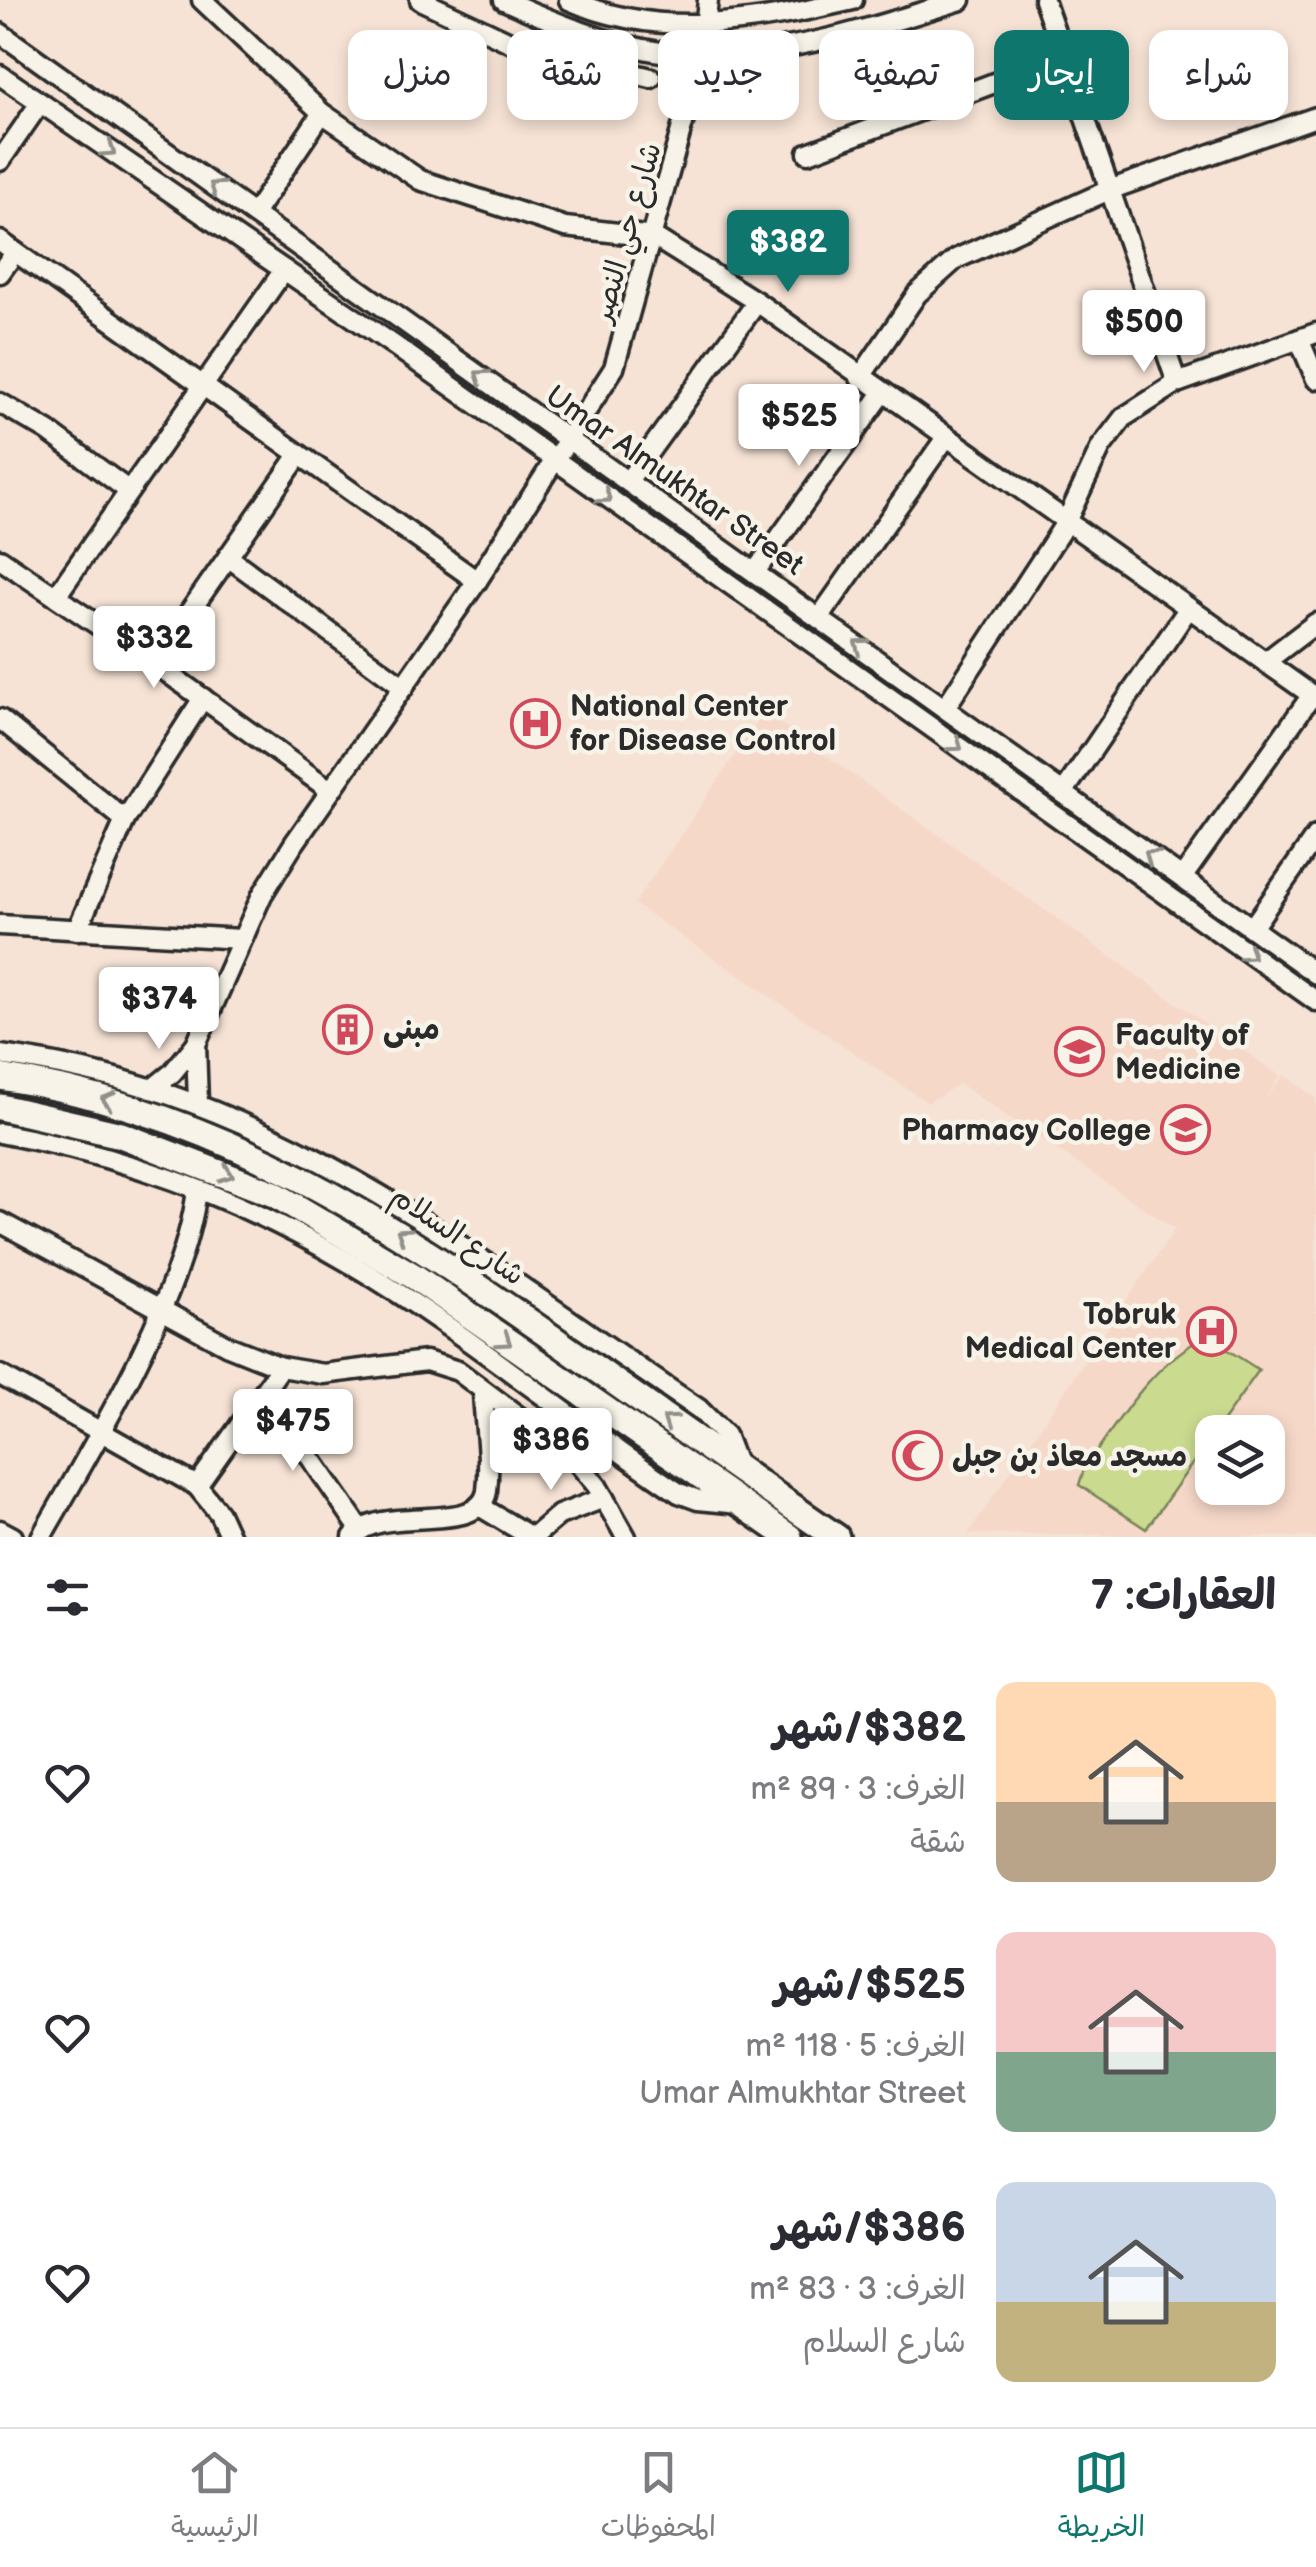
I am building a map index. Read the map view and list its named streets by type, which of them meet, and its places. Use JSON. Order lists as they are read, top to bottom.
{
  "streets": {
    "highway": ["شارع السلام"],
    "street": ["شارع حي النصر", "Umar Almukhtar Street"]
  },
  "crossings": [
    ["شارع حي النصر", "Umar Almukhtar Street"]
  ],
  "places": {
    "hospital": ["National Center for Disease Control", "Tobruk Medical Center"],
    "building": ["مبنى"],
    "school or university": ["Faculty of Medicine", "Pharmacy College"],
    "mosque": ["مسجد معاذ بن جبل"]
  },
  "page": {
    "chip": [
      "شراء",
      "إيجار",
      "تصفية",
      "جديد",
      "شقة",
      "منزل"
    ],
    "price": [
      "$382",
      "$500",
      "$525",
      "$332",
      "$374",
      "$475",
      "$386"
    ],
    "heading": "العقارات: 7",
    "list": [
      {
        "name": "$382/شهر",
        "note": "الغرف: 3 · 89 m² · شقة"
      },
      {
        "name": "$525/شهر",
        "note": "الغرف: 5 · 118 m² · Umar Almukhtar Street"
      },
      {
        "name": "$386/شهر",
        "note": "الغرف: 3 · 83 m² · شارع السلام"
      }
    ],
    "tabs": ["الخريطة", "المحفوظات", "الرئيسية"]
  }
}
